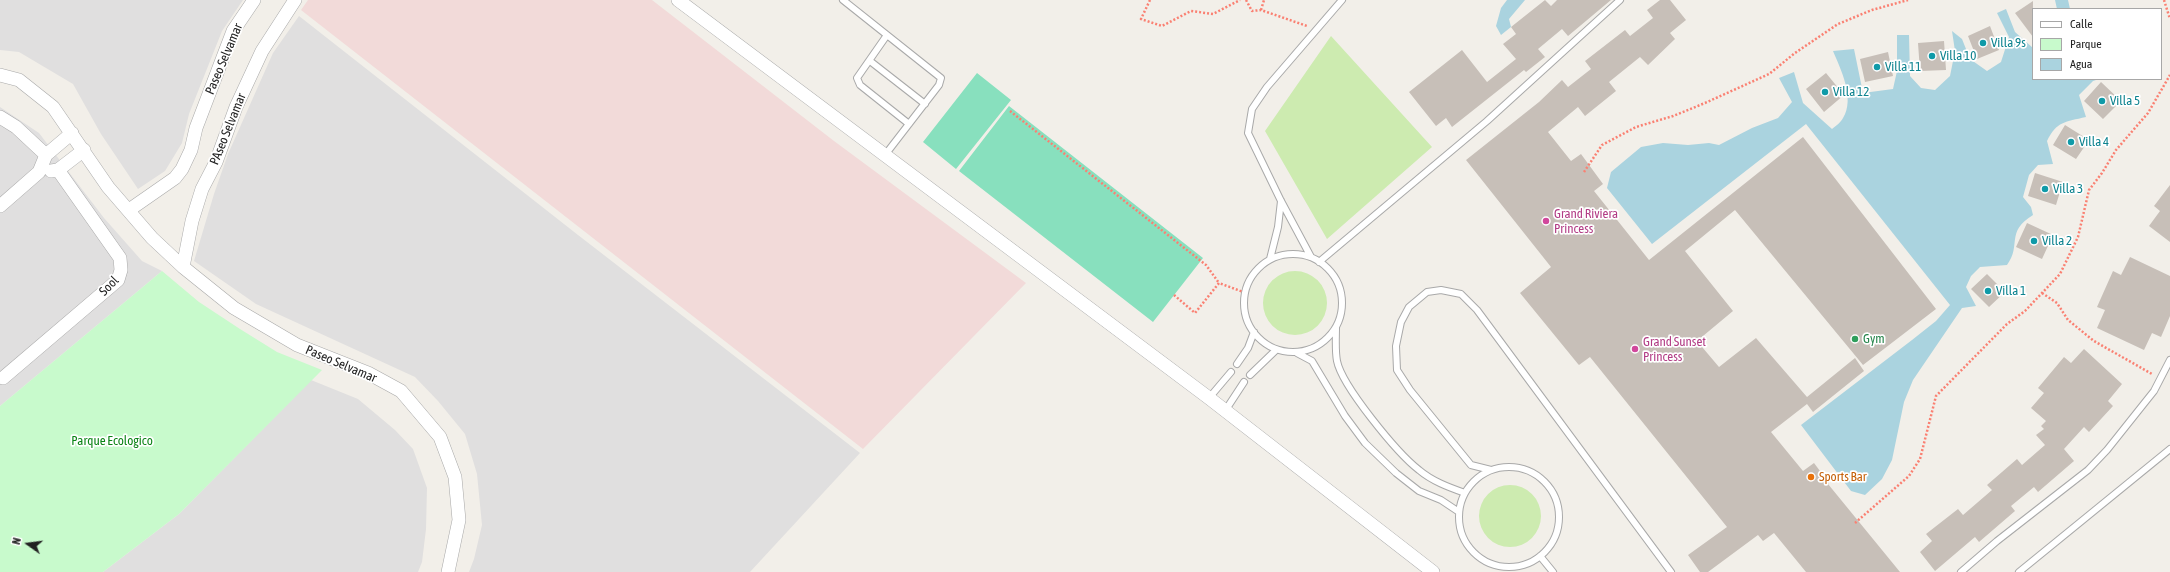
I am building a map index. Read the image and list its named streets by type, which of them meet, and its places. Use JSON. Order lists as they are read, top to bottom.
{
  "streets": {
    "street": ["Paseo Selvamar", "PAseo Selvamar", "Sool"]
  },
  "crossings": [
    ["Paseo Selvamar", "PAseo Selvamar"]
  ],
  "parks": ["Parque Ecologico"],
  "places": [
    "Villa 9s",
    "Villa 10",
    "Villa 11",
    "Villa 12",
    "Villa 5",
    "Villa 4",
    "Villa 3",
    "Grand Riviera Princess",
    "Villa 2",
    "Villa 1",
    "Gym",
    "Grand Sunset Princess",
    "Sports Bar"
  ],
  "legend": ["Calle", "Parque", "Agua"],
  "north": "left"
}
